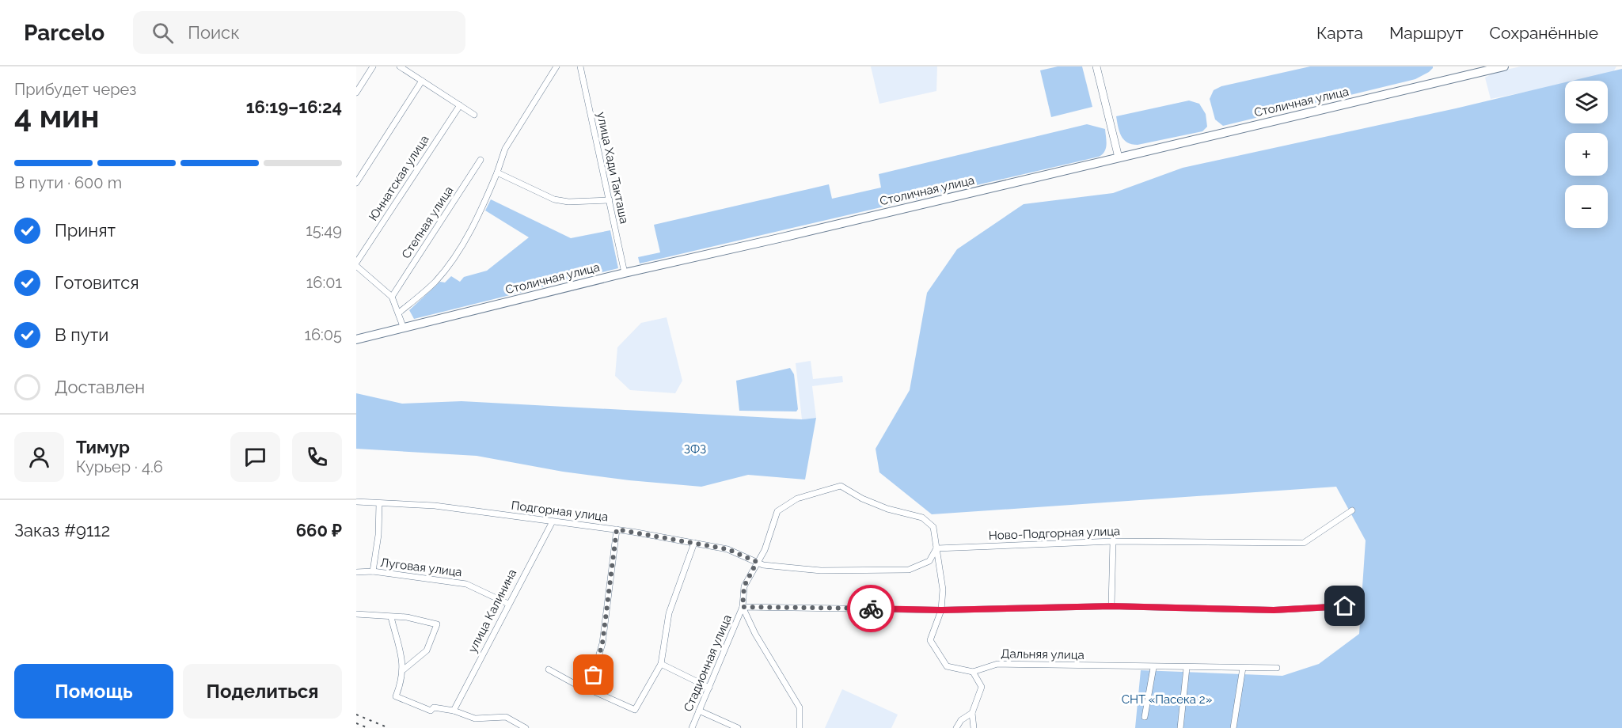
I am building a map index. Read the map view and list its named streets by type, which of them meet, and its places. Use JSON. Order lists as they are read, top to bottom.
{
  "streets": {
    "main road": ["Столичная улица"],
    "street": [
      "улица Хади Такташа",
      "Юннатская улица",
      "Степная улица",
      "Подгорная улица",
      "Ново-Подгорная улица",
      "Луговая улица",
      "улица Калинина",
      "Дальняя улица",
      "Стадионная улица"
    ]
  },
  "crossings": [
    ["Столичная улица", "улица Хади Такташа"],
    ["Подгорная улица", "улица Калинина"],
    ["Подгорная улица", "Стадионная улица"],
    ["Ново-Подгорная улица", "Дальняя улица"],
    ["Луговая улица", "улица Калинина"],
    ["Дальняя улица", "Стадионная улица"]
  ],
  "parks": ["ЗФЗ", "СНТ «Пасека 2»"],
  "page": {
    "header": "Parcelo",
    "search": "Поиск",
    "nav": ["Карта", "Маршрут", "Сохранённые"],
    "heading": ["4 мин", "Прибудет через", "16:19–16:24"],
    "panel": [
      "Тимур",
      "Курьер · 4.6",
      "Заказ #9112",
      "660 ₽"
    ],
    "map_buttons": ["+", "−"],
    "bar": "В пути · 600 m",
    "list": [
      ["Принят", "15:49"],
      ["Готовится", "16:01"],
      ["В пути", "16:05"],
      "Доставлен"
    ],
    "buttons": ["Помощь", "Поделиться"]
  }
}
